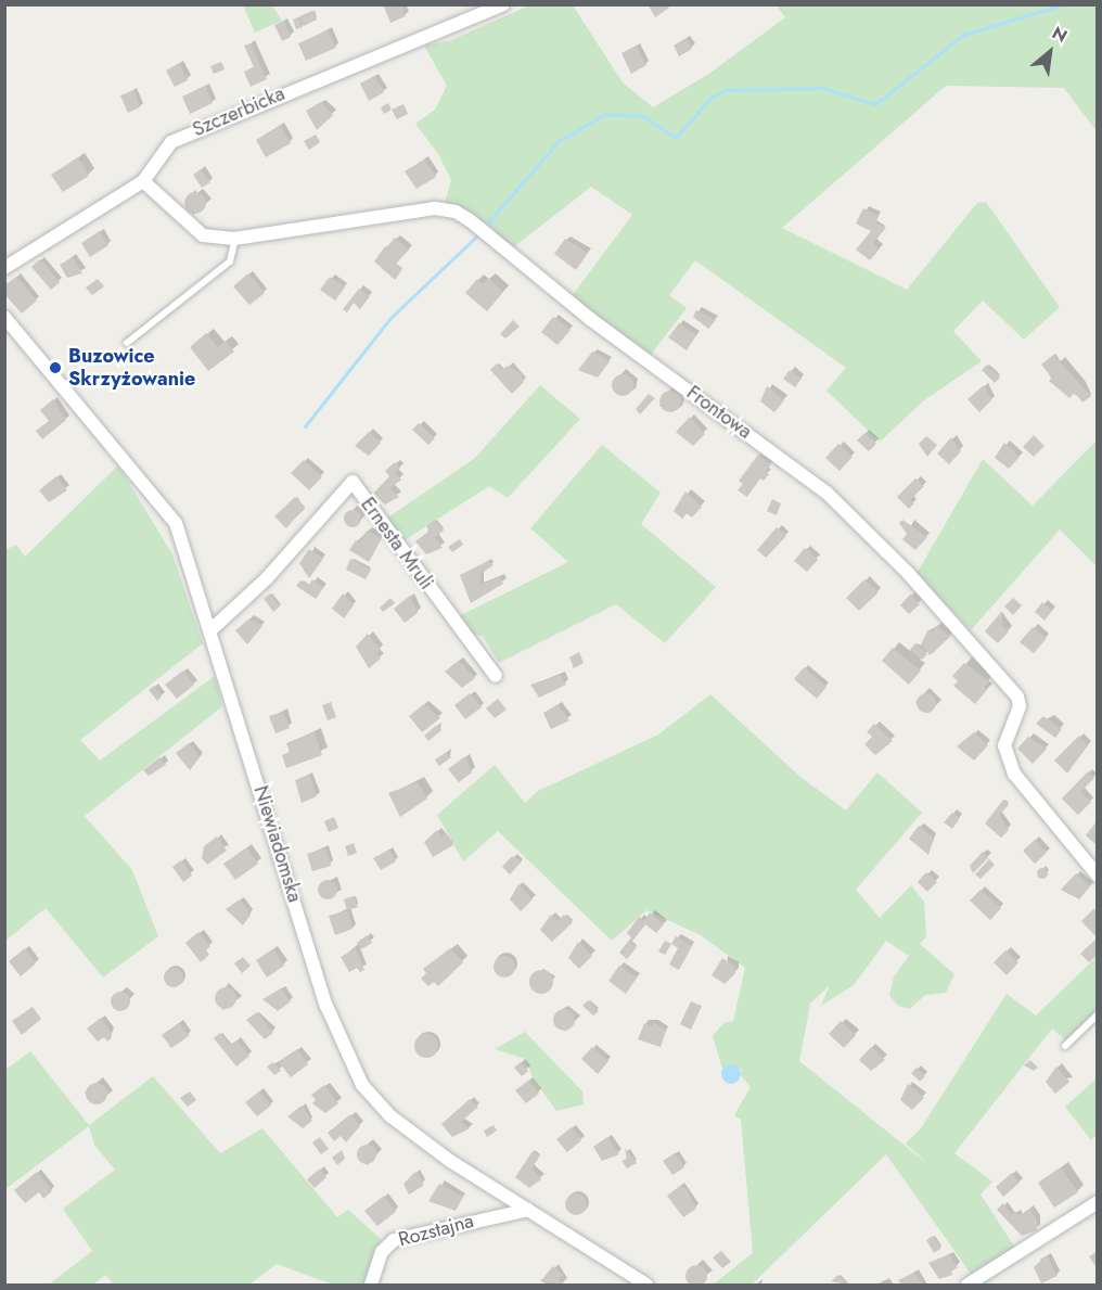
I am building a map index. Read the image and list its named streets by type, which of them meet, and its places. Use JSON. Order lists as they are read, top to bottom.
{
  "streets": {
    "street": [
      "Szczerbicka",
      "Frontowa",
      "Ernesta Mruli",
      "Niewiadomska",
      "Rozstajna"
    ]
  },
  "crossings": [
    ["Szczerbicka", "Frontowa"],
    ["Ernesta Mruli", "Niewiadomska"],
    ["Niewiadomska", "Rozstajna"]
  ],
  "places": ["Buzowice Skrzyżowanie"],
  "north": "top right"
}
